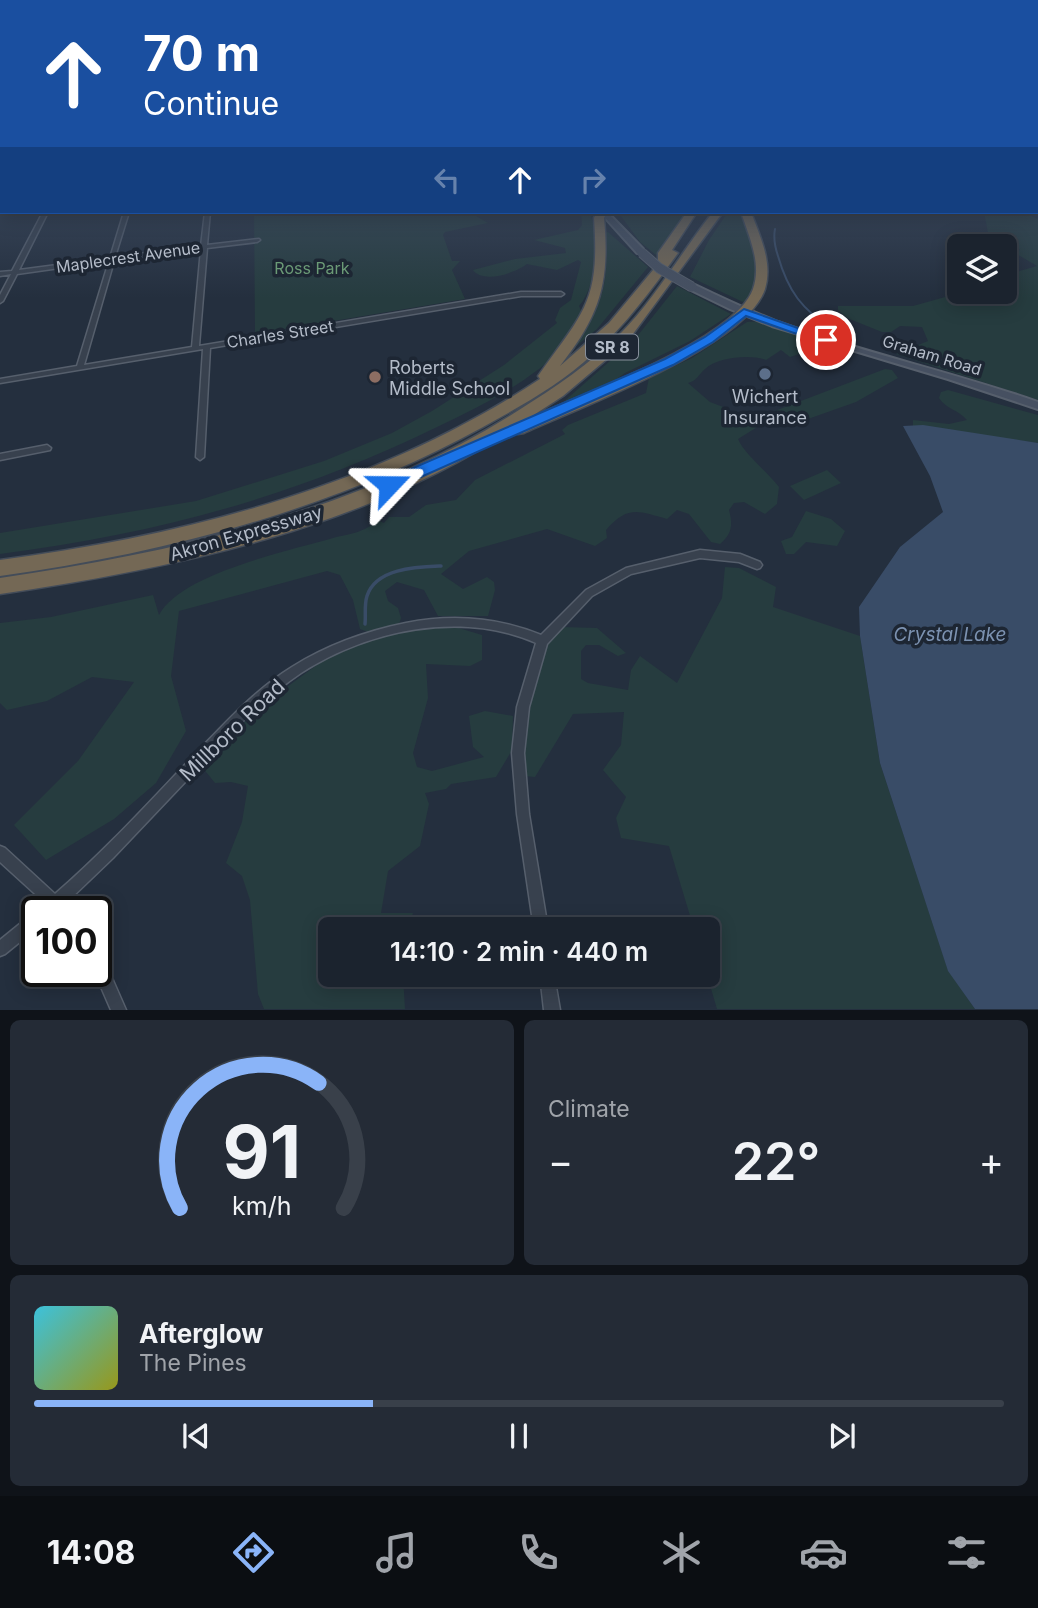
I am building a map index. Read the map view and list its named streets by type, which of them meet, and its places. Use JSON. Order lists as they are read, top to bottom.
{
  "streets": {
    "highway": ["SR 8", "Akron Expressway"],
    "main road": ["Graham Road"],
    "street": ["Maplecrest Avenue", "Charles Street", "Millboro Road"]
  },
  "water": ["Crystal Lake"],
  "parks": ["Ross Park"],
  "places": ["Wichert Insurance", "Roberts Middle School"],
  "page": {
    "turn": ["70 m", "Continue"],
    "limit": "100",
    "trip": "14:10 · 2 min · 440 m",
    "tile": "Climate",
    "heat": ["−", "22°", "+"],
    "song": ["Afterglow", "The Pines"],
    "tabs": "14:08",
    "gauge": ["91", "km/h"]
  }
}
